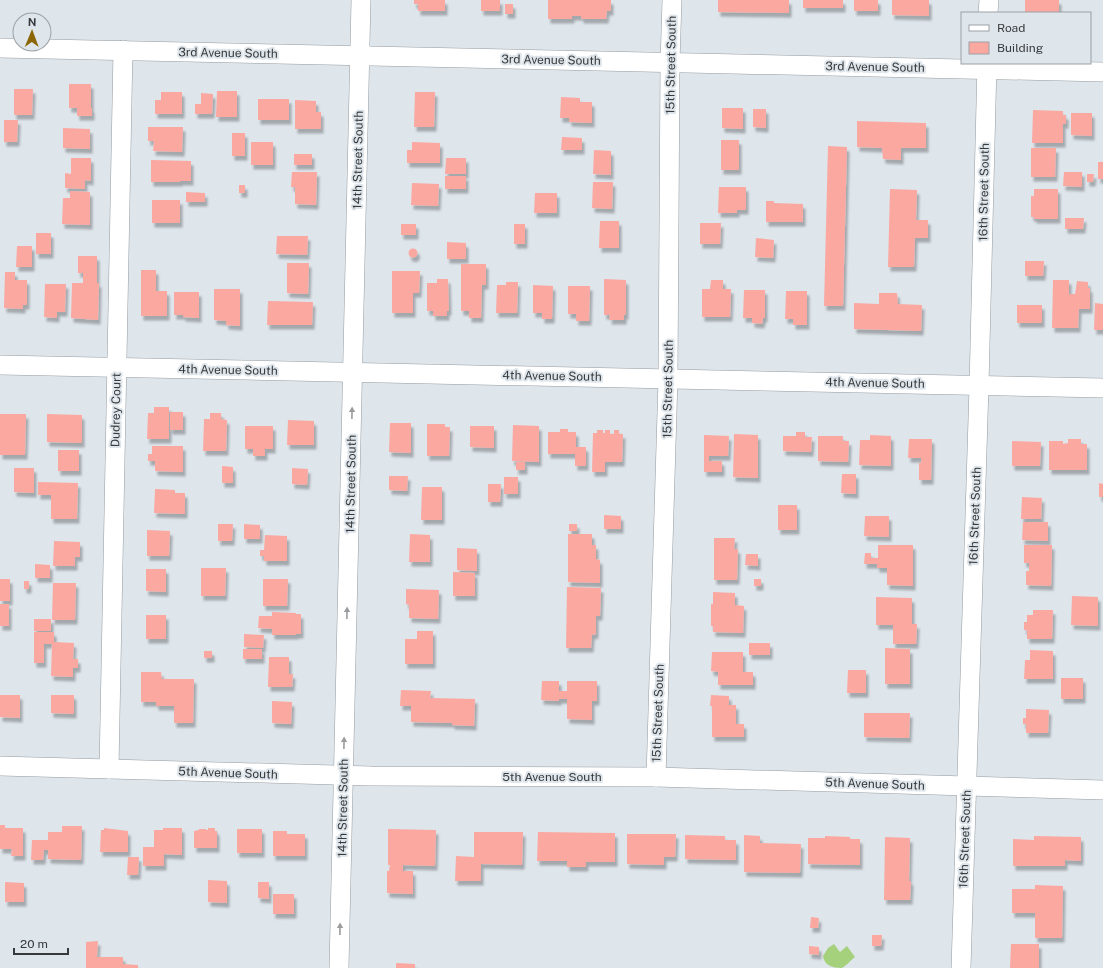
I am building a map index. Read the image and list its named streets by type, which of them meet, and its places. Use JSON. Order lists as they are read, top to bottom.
{
  "streets": {
    "street": [
      "3rd Avenue South",
      "15th Street South",
      "14th Street South",
      "16th Street South",
      "4th Avenue South",
      "Dudrey Court",
      "5th Avenue South"
    ]
  },
  "crossings": [
    ["3rd Avenue South", "15th Street South"],
    ["3rd Avenue South", "14th Street South"],
    ["3rd Avenue South", "16th Street South"],
    ["3rd Avenue South", "Dudrey Court"],
    ["15th Street South", "4th Avenue South"],
    ["15th Street South", "5th Avenue South"],
    ["14th Street South", "4th Avenue South"],
    ["14th Street South", "5th Avenue South"],
    ["16th Street South", "4th Avenue South"],
    ["16th Street South", "5th Avenue South"],
    ["4th Avenue South", "Dudrey Court"],
    ["Dudrey Court", "5th Avenue South"]
  ],
  "one_way": ["14th Street South"],
  "legend": ["Road", "Building"],
  "scale_bar": "20 m",
  "north": "top"
}
